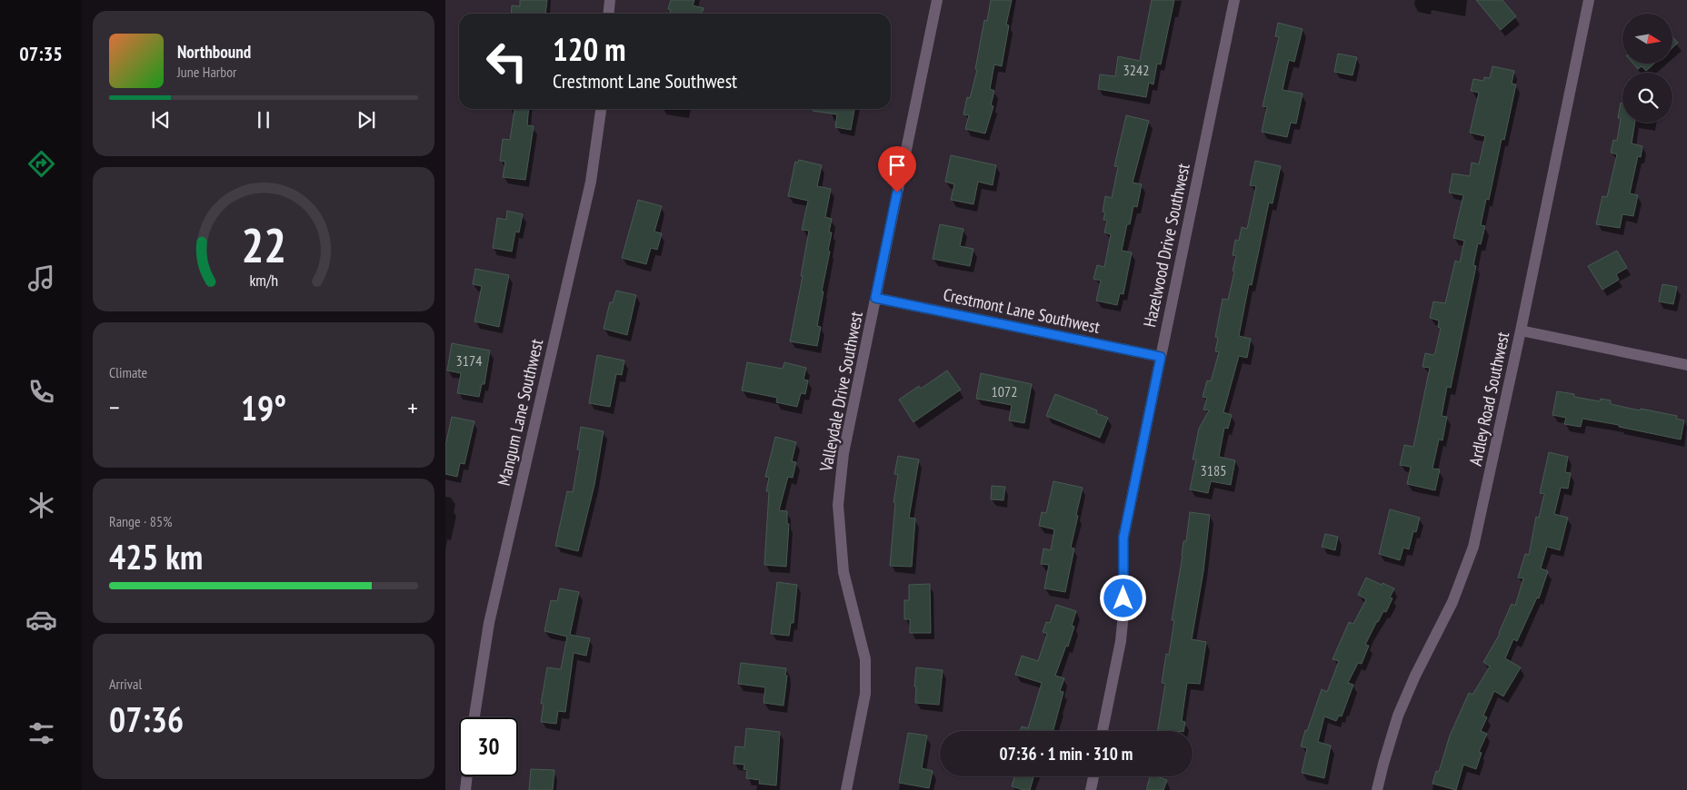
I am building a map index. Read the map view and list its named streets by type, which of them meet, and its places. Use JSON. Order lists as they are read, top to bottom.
{
  "streets": {
    "street": [
      "Hazelwood Drive Southwest",
      "Crestmont Lane Southwest",
      "Valleydale Drive Southwest",
      "Ardley Road Southwest",
      "Mangum Lane Southwest"
    ]
  },
  "crossings": [
    ["Hazelwood Drive Southwest", "Crestmont Lane Southwest"],
    ["Crestmont Lane Southwest", "Valleydale Drive Southwest"]
  ],
  "house_numbers": [
    "3242",
    "3174",
    "1072",
    "3185"
  ],
  "north": "right",
  "page": {
    "tabs": "07:35",
    "turn": ["120 m", "Crestmont Lane Southwest"],
    "song": ["Northbound", "June Harbor"],
    "tile": [
      "Climate",
      ["Range · 85%", "425 km"],
      ["Arrival", "07:36"]
    ],
    "heat": ["−", "19°", "+"],
    "limit": "30",
    "trip": "07:36 · 1 min · 310 m",
    "gauge": ["22", "km/h"]
  }
}
